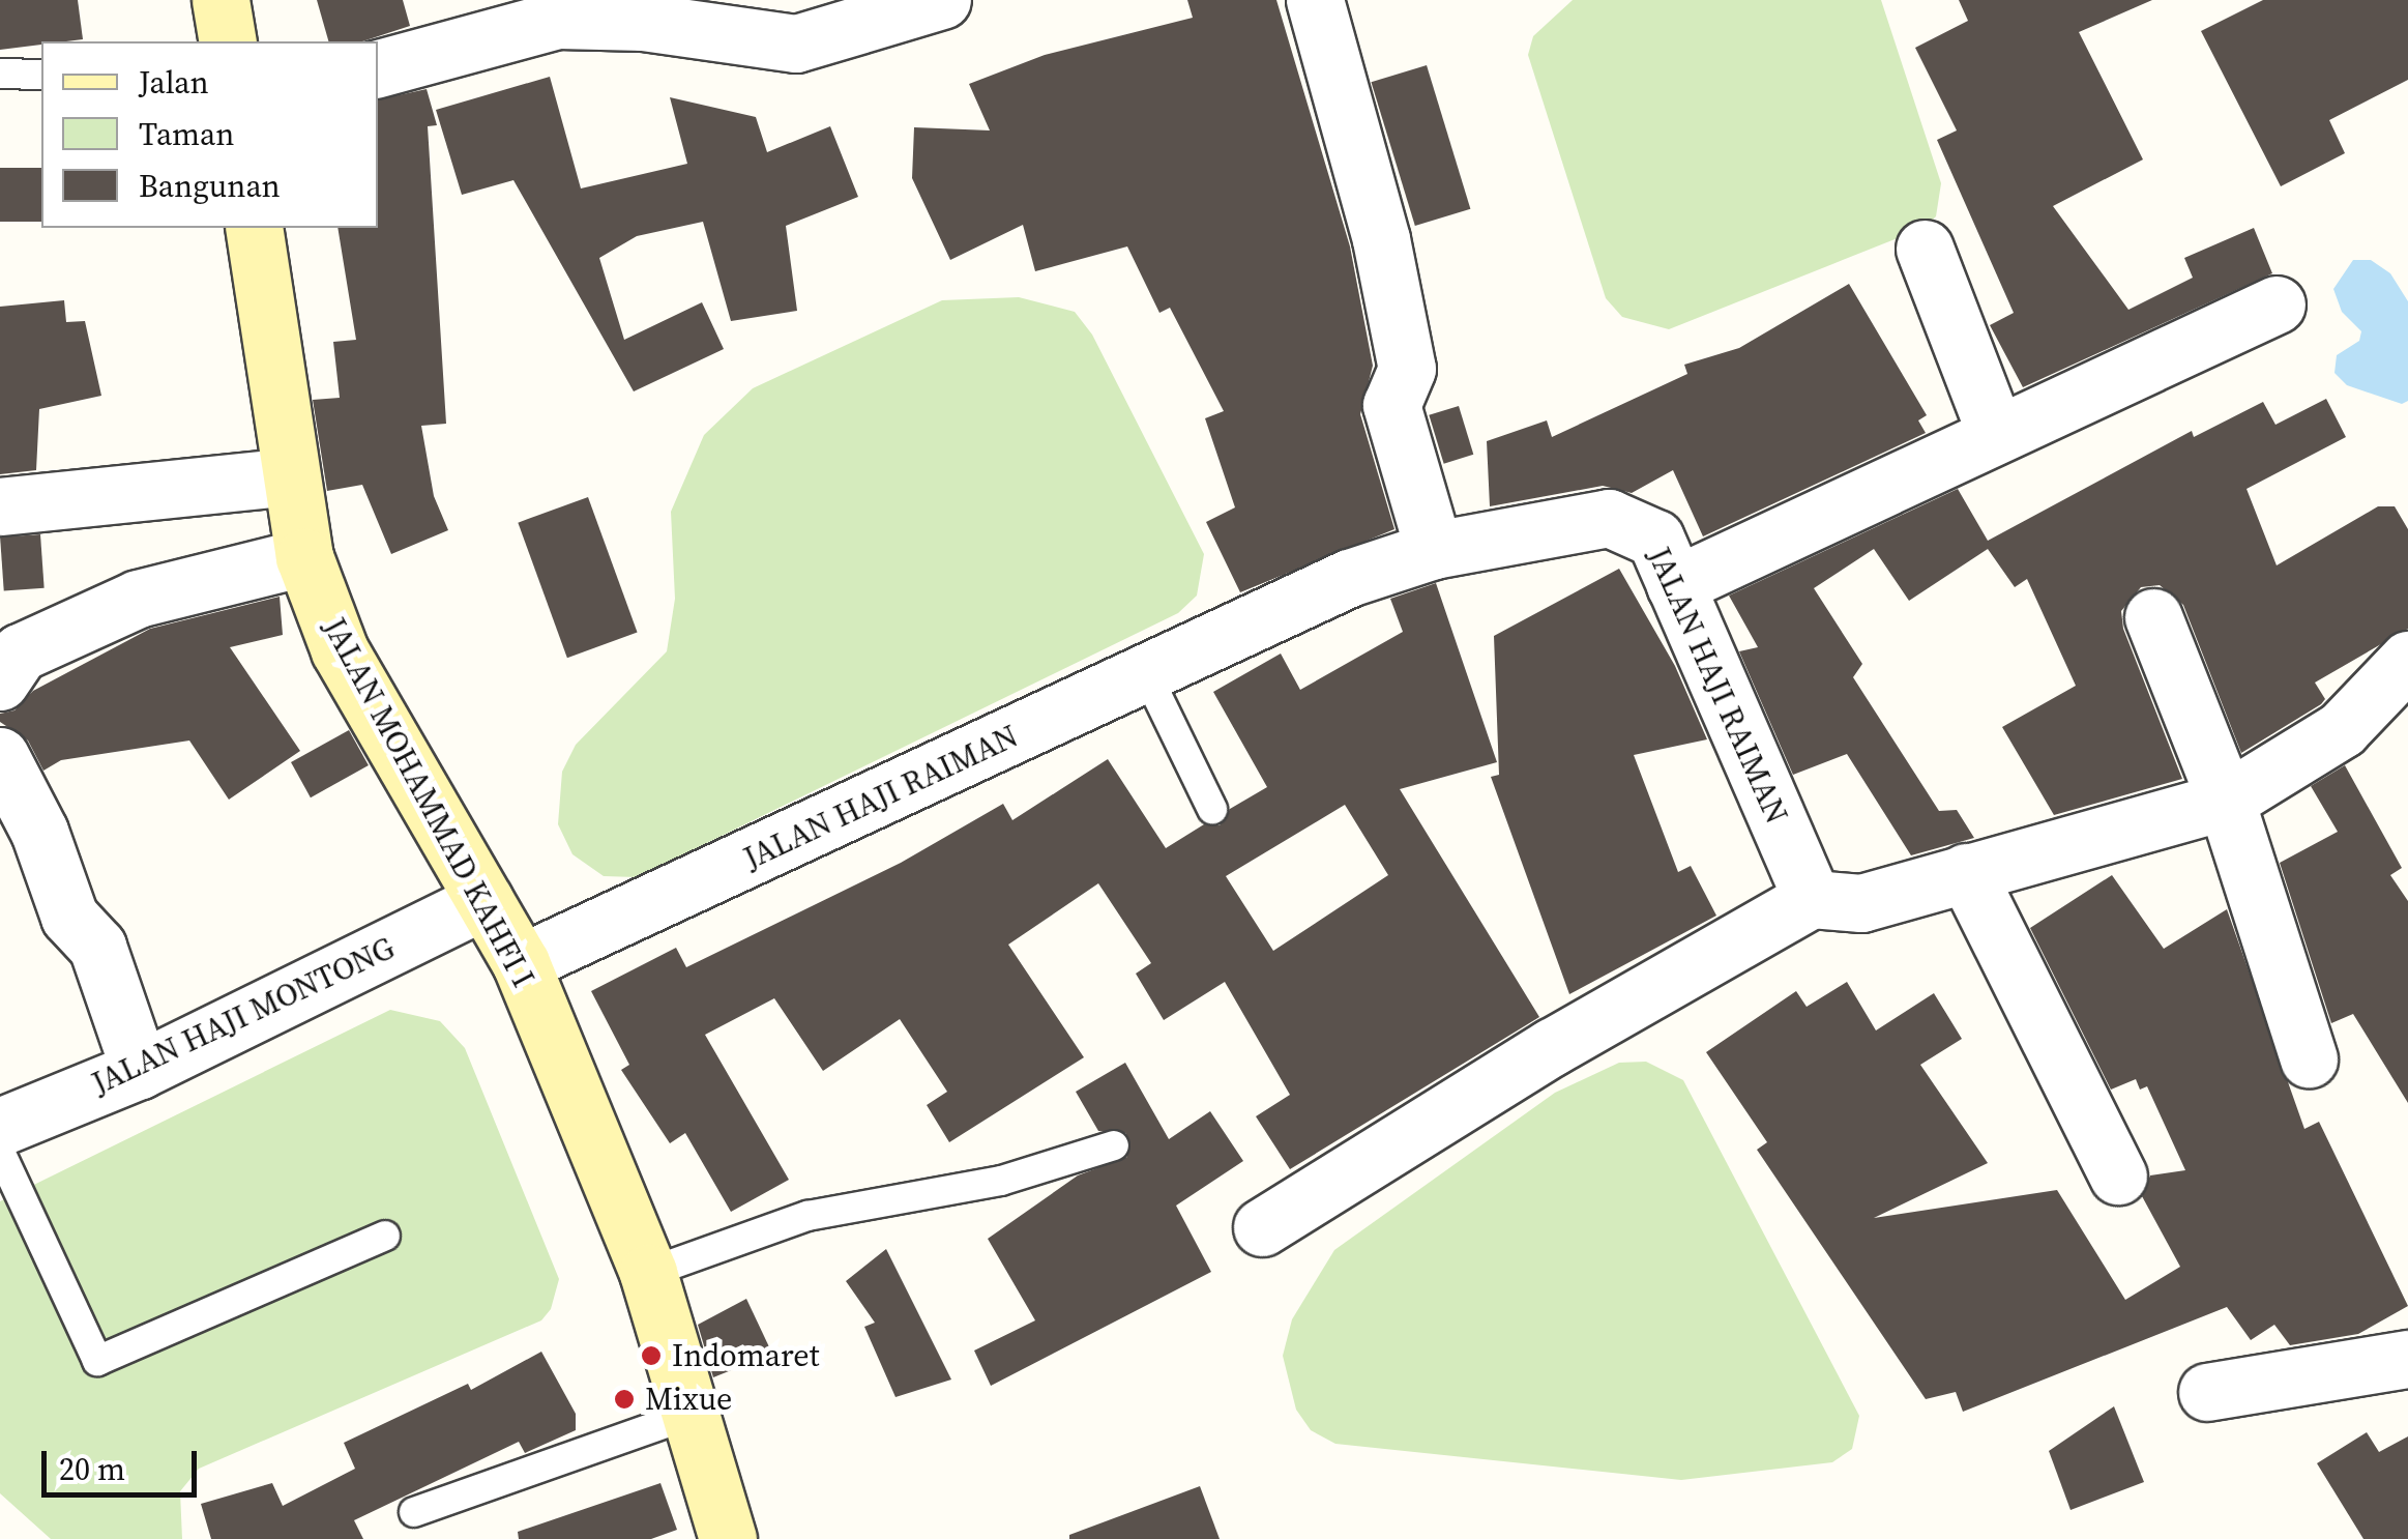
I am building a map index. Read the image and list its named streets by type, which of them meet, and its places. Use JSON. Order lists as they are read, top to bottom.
{
  "streets": {
    "main road": ["JALAN MOHAMMAD KAHFI I"],
    "street": ["JALAN HAJI RAIMAN", "JALAN HAJI MONTONG"]
  },
  "crossings": [
    ["JALAN HAJI RAIMAN", "JALAN MOHAMMAD KAHFI I"],
    ["JALAN MOHAMMAD KAHFI I", "JALAN HAJI MONTONG"]
  ],
  "places": ["Indomaret", "Mixue"],
  "legend": ["Jalan", "Taman", "Bangunan"],
  "scale_bar": "20 m"
}
